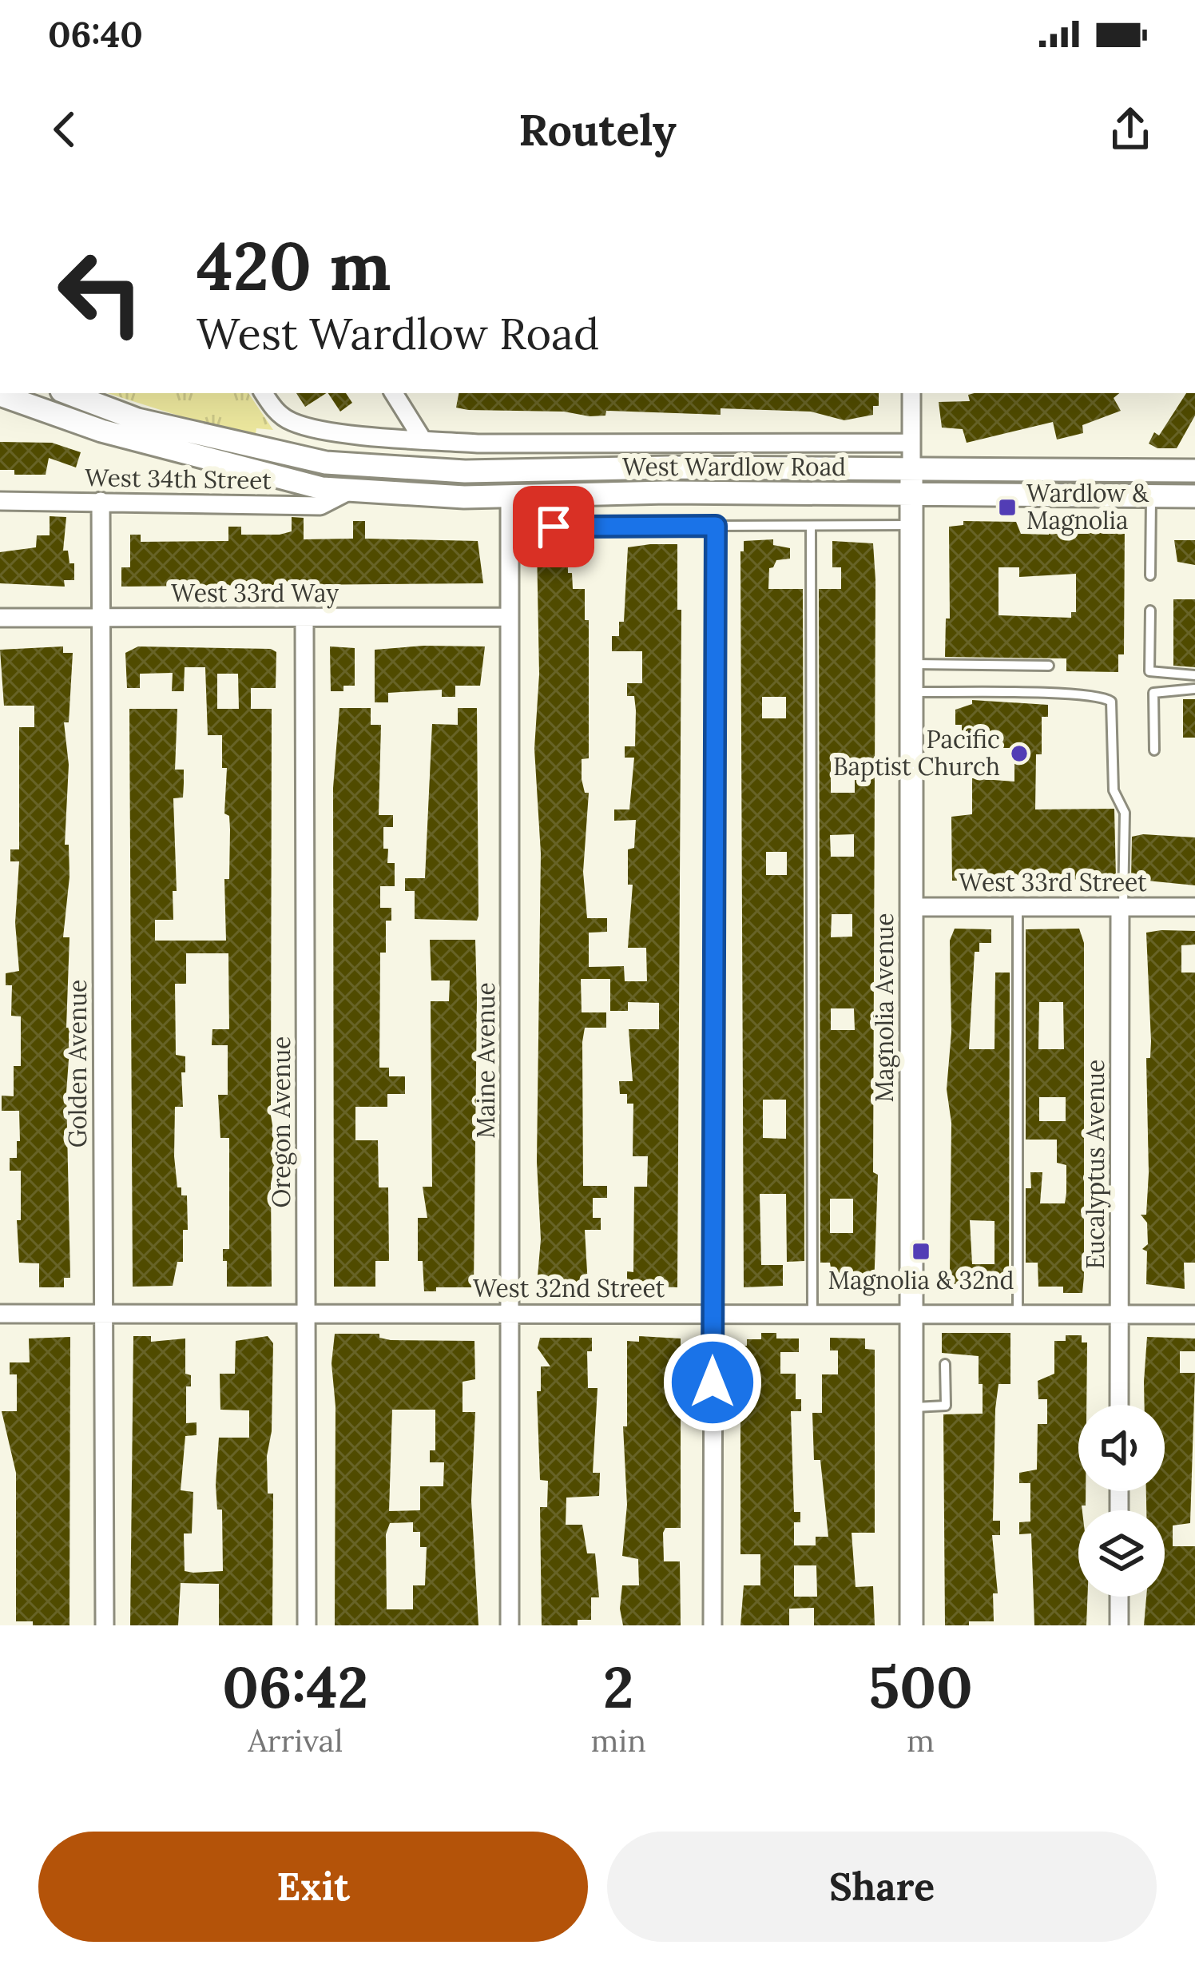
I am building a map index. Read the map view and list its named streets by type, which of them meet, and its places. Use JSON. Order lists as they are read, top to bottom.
{
  "streets": {
    "main road": ["West Wardlow Road", "Magnolia Avenue"],
    "street": [
      "West 34th Street",
      "West 33rd Way",
      "West 33rd Street",
      "Maine Avenue",
      "Golden Avenue",
      "Oregon Avenue",
      "Eucalyptus Avenue",
      "West 32nd Street"
    ]
  },
  "crossings": [
    ["West Wardlow Road", "West 34th Street"],
    ["West Wardlow Road", "Magnolia Avenue"],
    ["West Wardlow Road", "Maine Avenue"],
    ["West 34th Street", "Golden Avenue"],
    ["West 33rd Way", "Maine Avenue"],
    ["West 33rd Way", "Golden Avenue"],
    ["West 33rd Way", "Oregon Avenue"],
    ["West 33rd Street", "Magnolia Avenue"],
    ["West 33rd Street", "Eucalyptus Avenue"],
    ["Magnolia Avenue", "West 32nd Street"],
    ["Maine Avenue", "West 32nd Street"],
    ["Golden Avenue", "West 32nd Street"],
    ["Oregon Avenue", "West 32nd Street"],
    ["Eucalyptus Avenue", "West 32nd Street"]
  ],
  "places": {
    "transit": ["Wardlow & Magnolia", "Magnolia & 32nd"],
    "other": ["Pacific Baptist Church"]
  },
  "page": {
    "status": "06:40",
    "header": "Routely",
    "turn": ["420 m", "West Wardlow Road"],
    "eta": [
      "06:42",
      "Arrival",
      "2",
      "min",
      "500",
      "m"
    ],
    "buttons": ["Exit", "Share"]
  }
}
